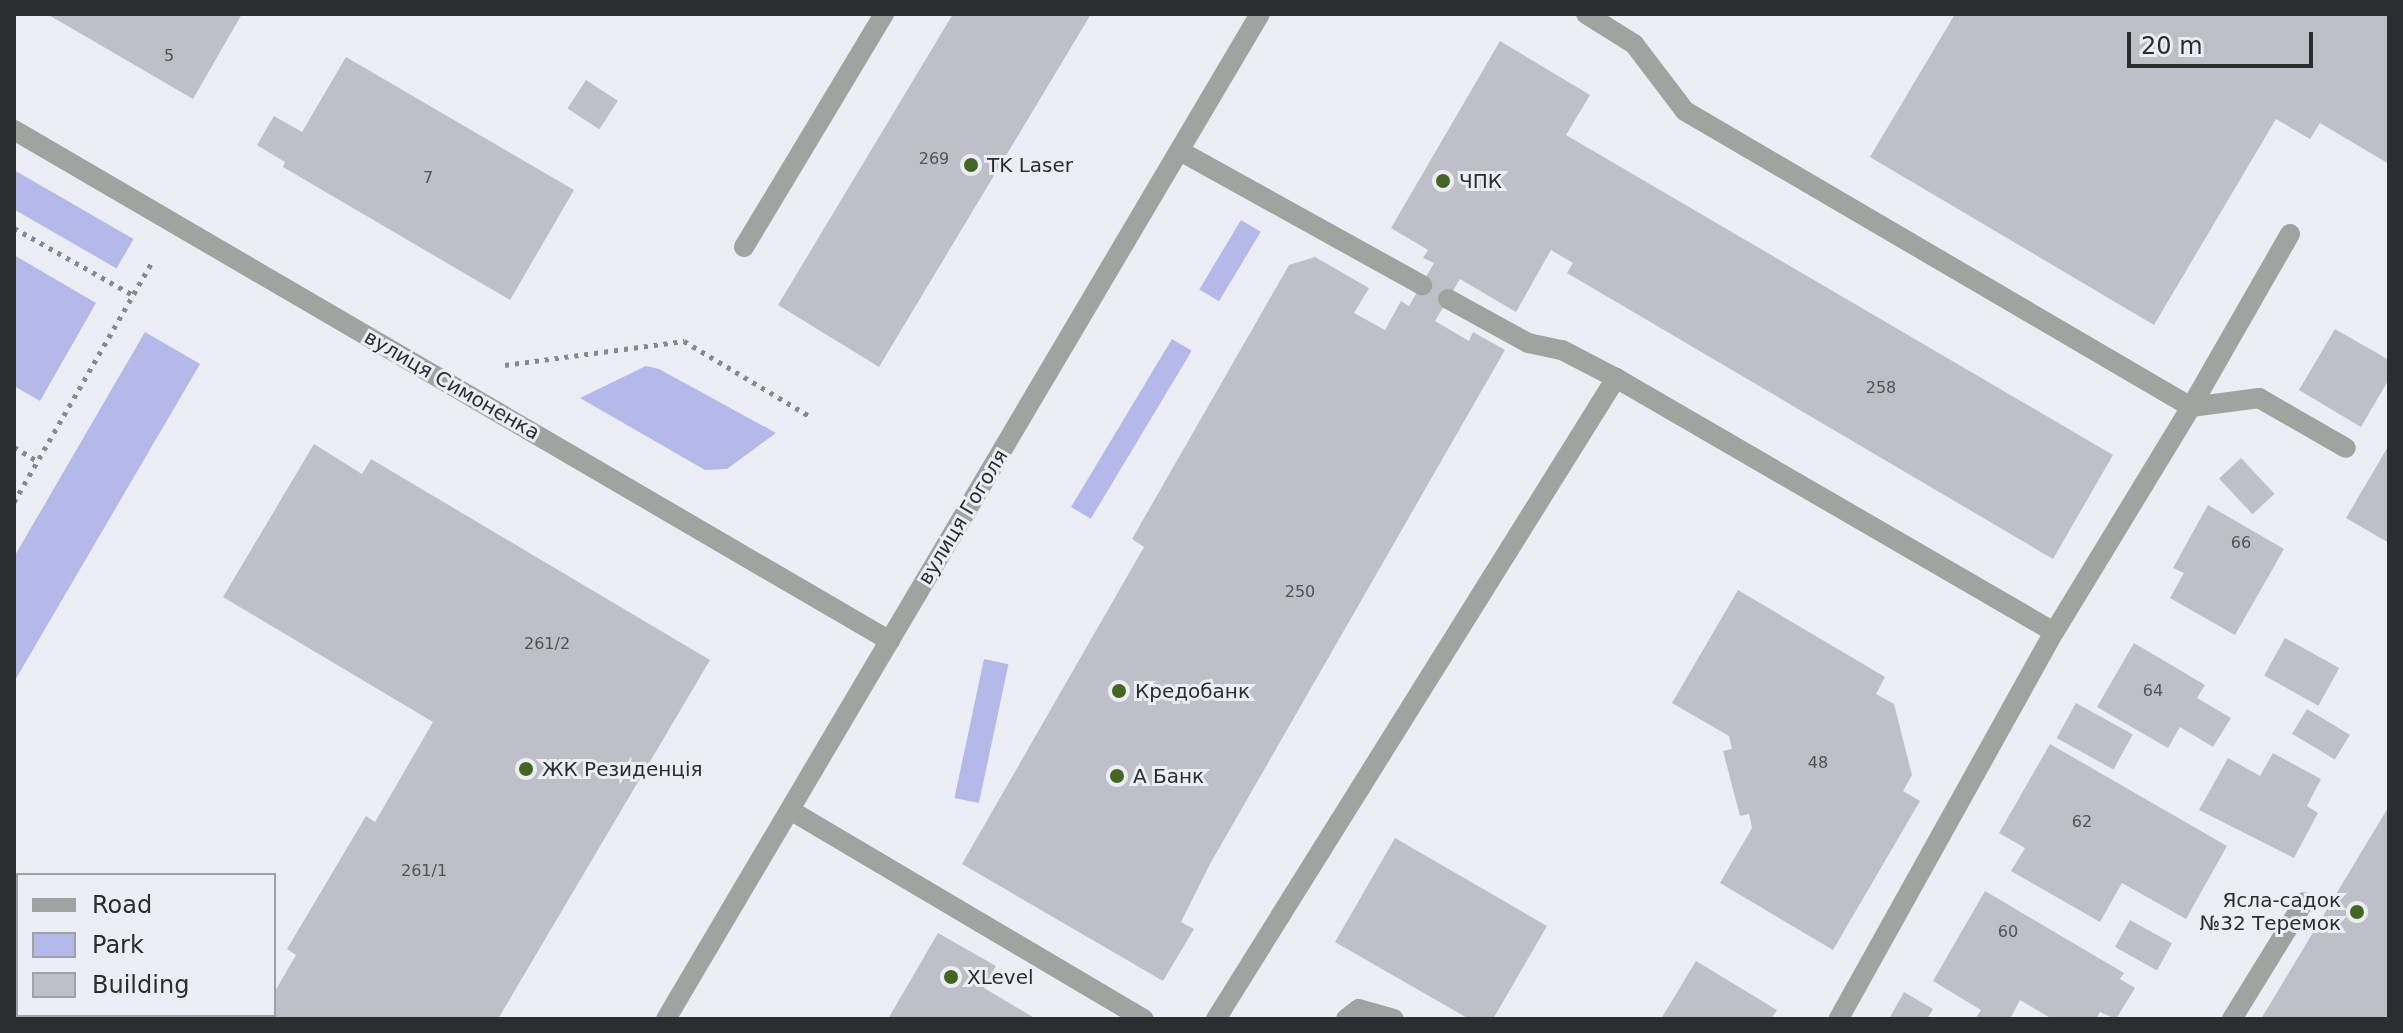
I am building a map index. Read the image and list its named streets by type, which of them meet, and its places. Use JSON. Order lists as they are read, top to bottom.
{
  "streets": {
    "street": ["вулиця Симоненка", "вулиця Гоголя"]
  },
  "crossings": [
    ["вулиця Симоненка", "вулиця Гоголя"]
  ],
  "places": [
    "TK Laser",
    "ЧПК",
    "Кредобанк",
    "ЖК Резиденція",
    "А Банк",
    "Ясла-садок №32 Теремок",
    "XLevel"
  ],
  "house_numbers": [
    "5",
    "269",
    "7",
    "258",
    "66",
    "250",
    "261/2",
    "64",
    "48",
    "62",
    "261/1",
    "60"
  ],
  "legend": ["Road", "Park", "Building"],
  "scale_bar": "20 m"
}
